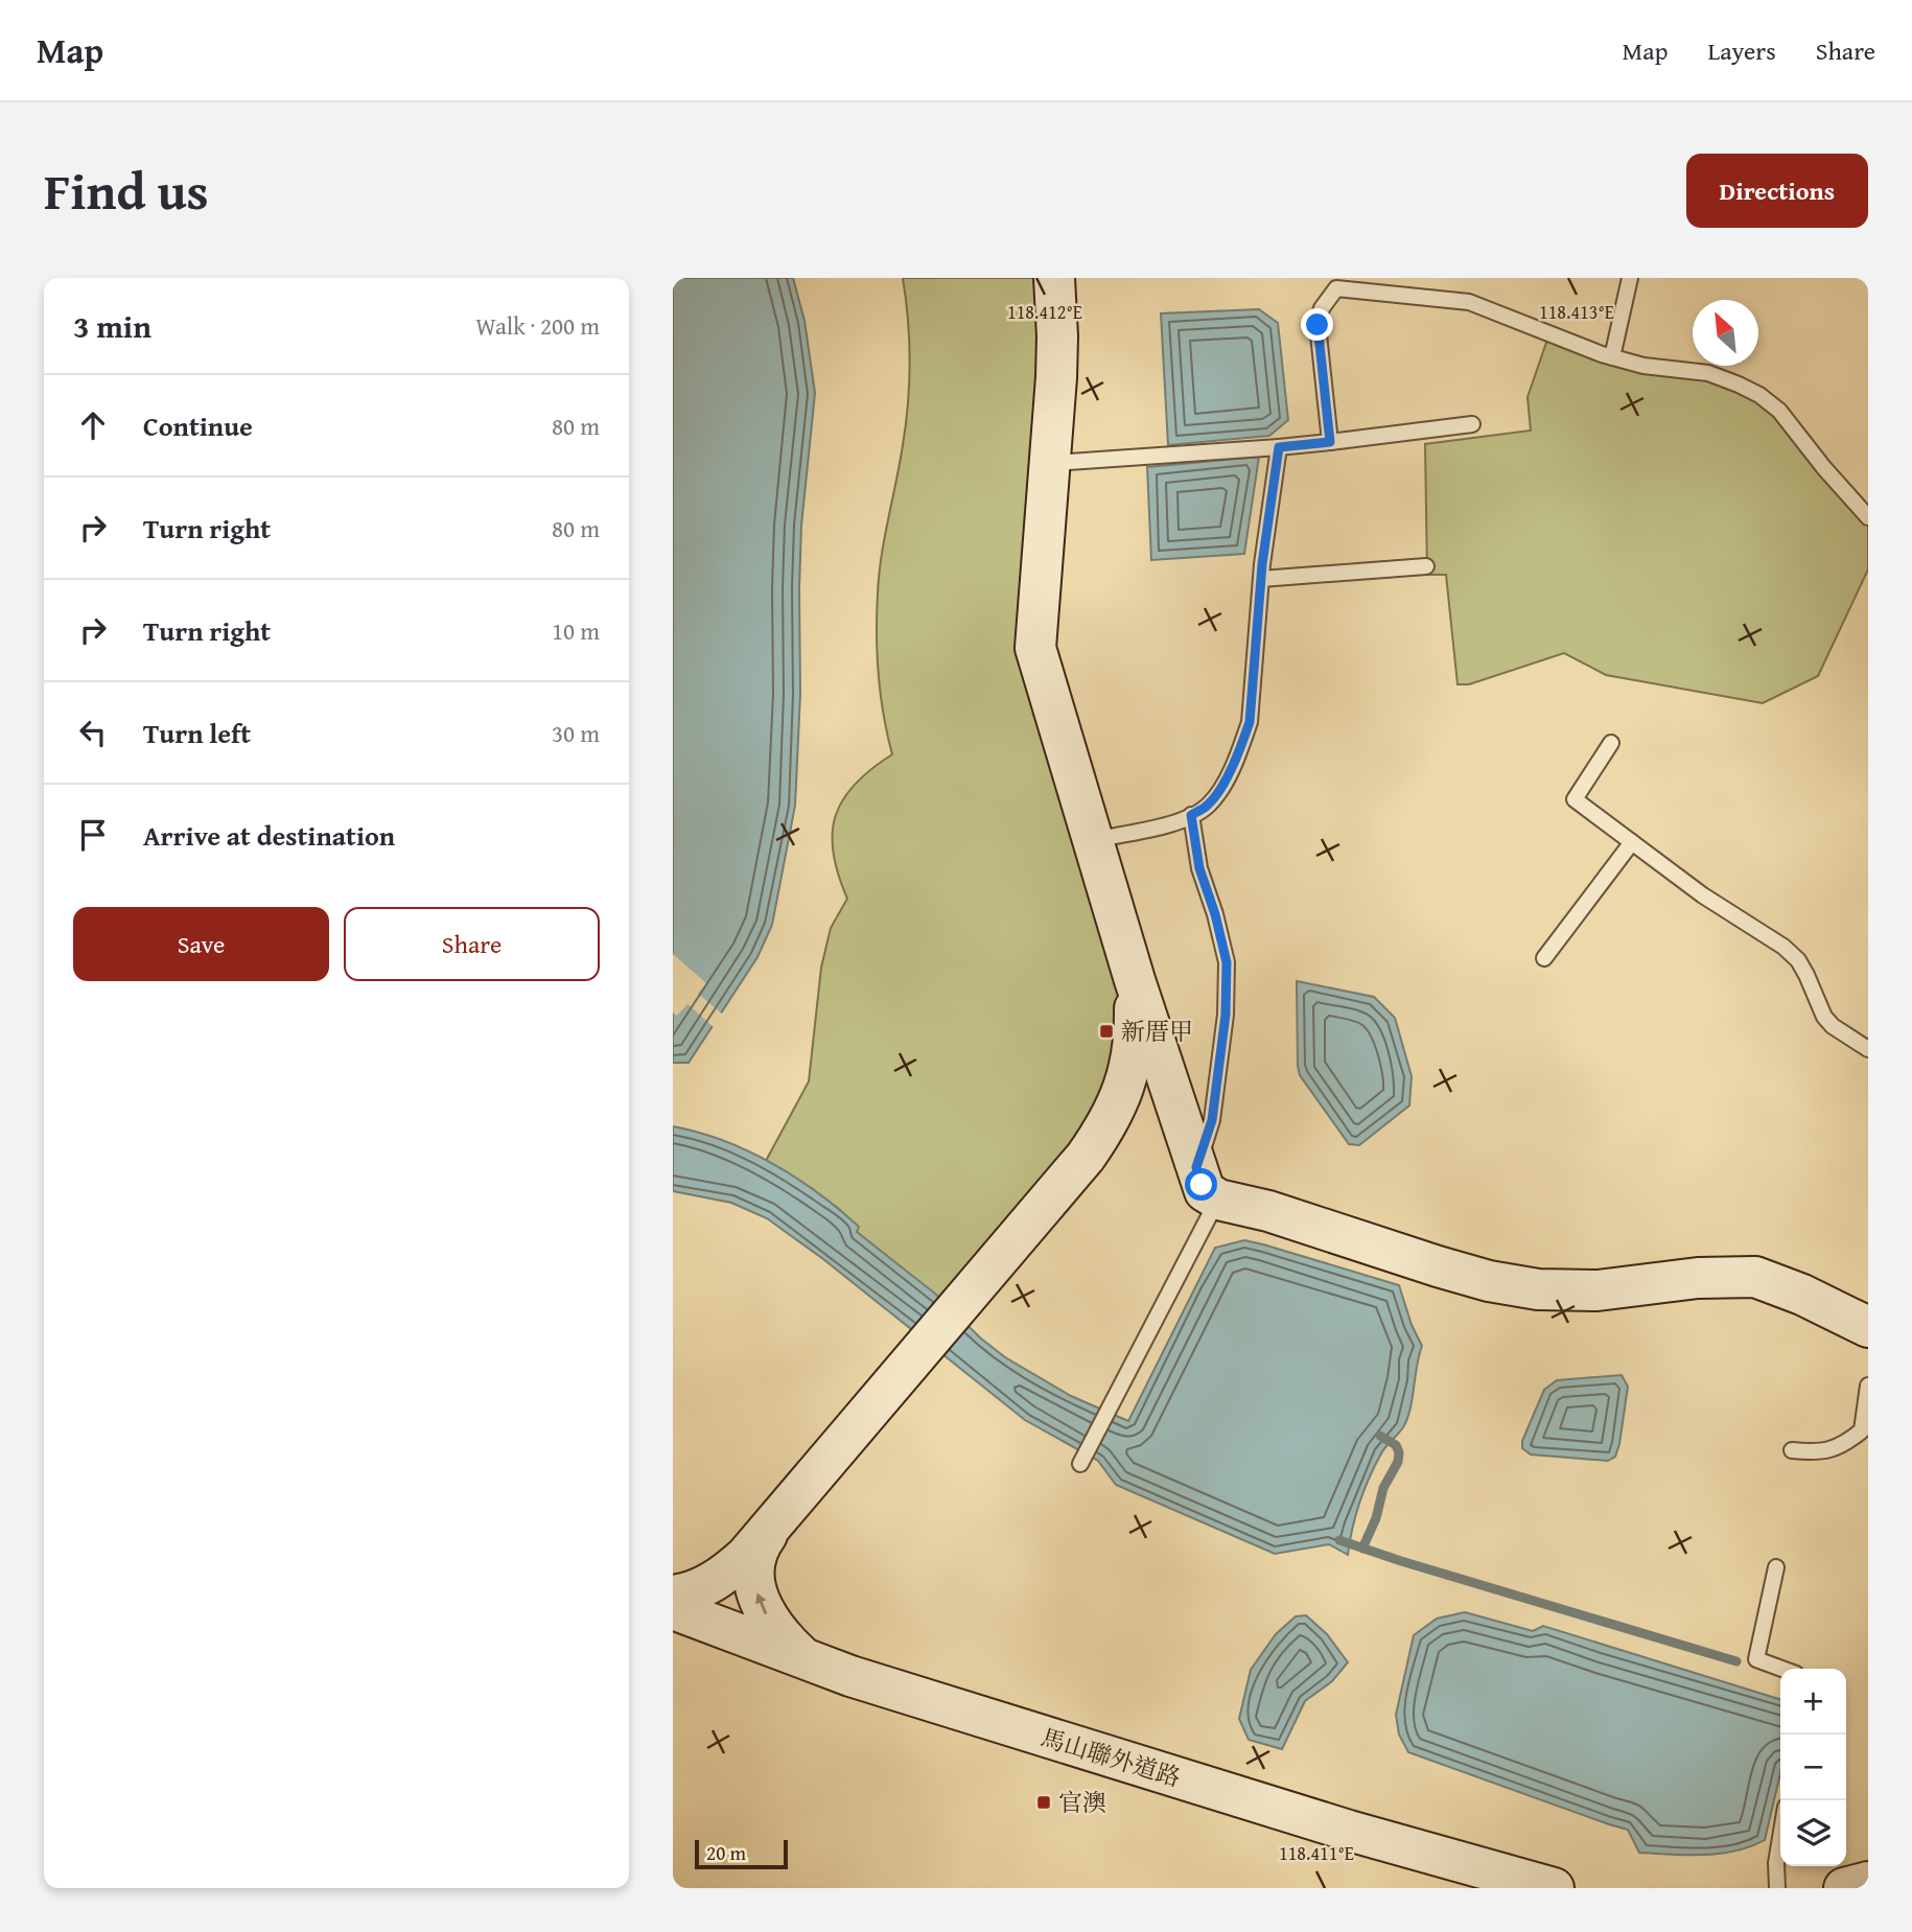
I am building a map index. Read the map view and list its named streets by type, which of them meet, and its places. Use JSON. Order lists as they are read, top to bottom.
{
  "streets": {
    "street": ["馬山聯外道路"]
  },
  "places": {
    "transit": ["新厝甲", "官澳"]
  },
  "scale_bar": "20 m",
  "north": "top left",
  "page": {
    "header": "Map",
    "nav": ["Map", "Layers", "Share"],
    "title": "Find us",
    "buttons": [
      "Directions",
      ["Save", "Share"]
    ],
    "heading": ["3 min", "Walk · 200 m"],
    "list": [
      ["Continue", "80 m"],
      ["Turn right", "80 m"],
      ["Turn right", "10 m"],
      ["Turn left", "30 m"],
      "Arrive at destination"
    ],
    "map_buttons": ["+", "−"],
    "scale": "20 m"
  },
  "coordinates": ["118.412°E", "118.413°E", "118.411°E"]
}
